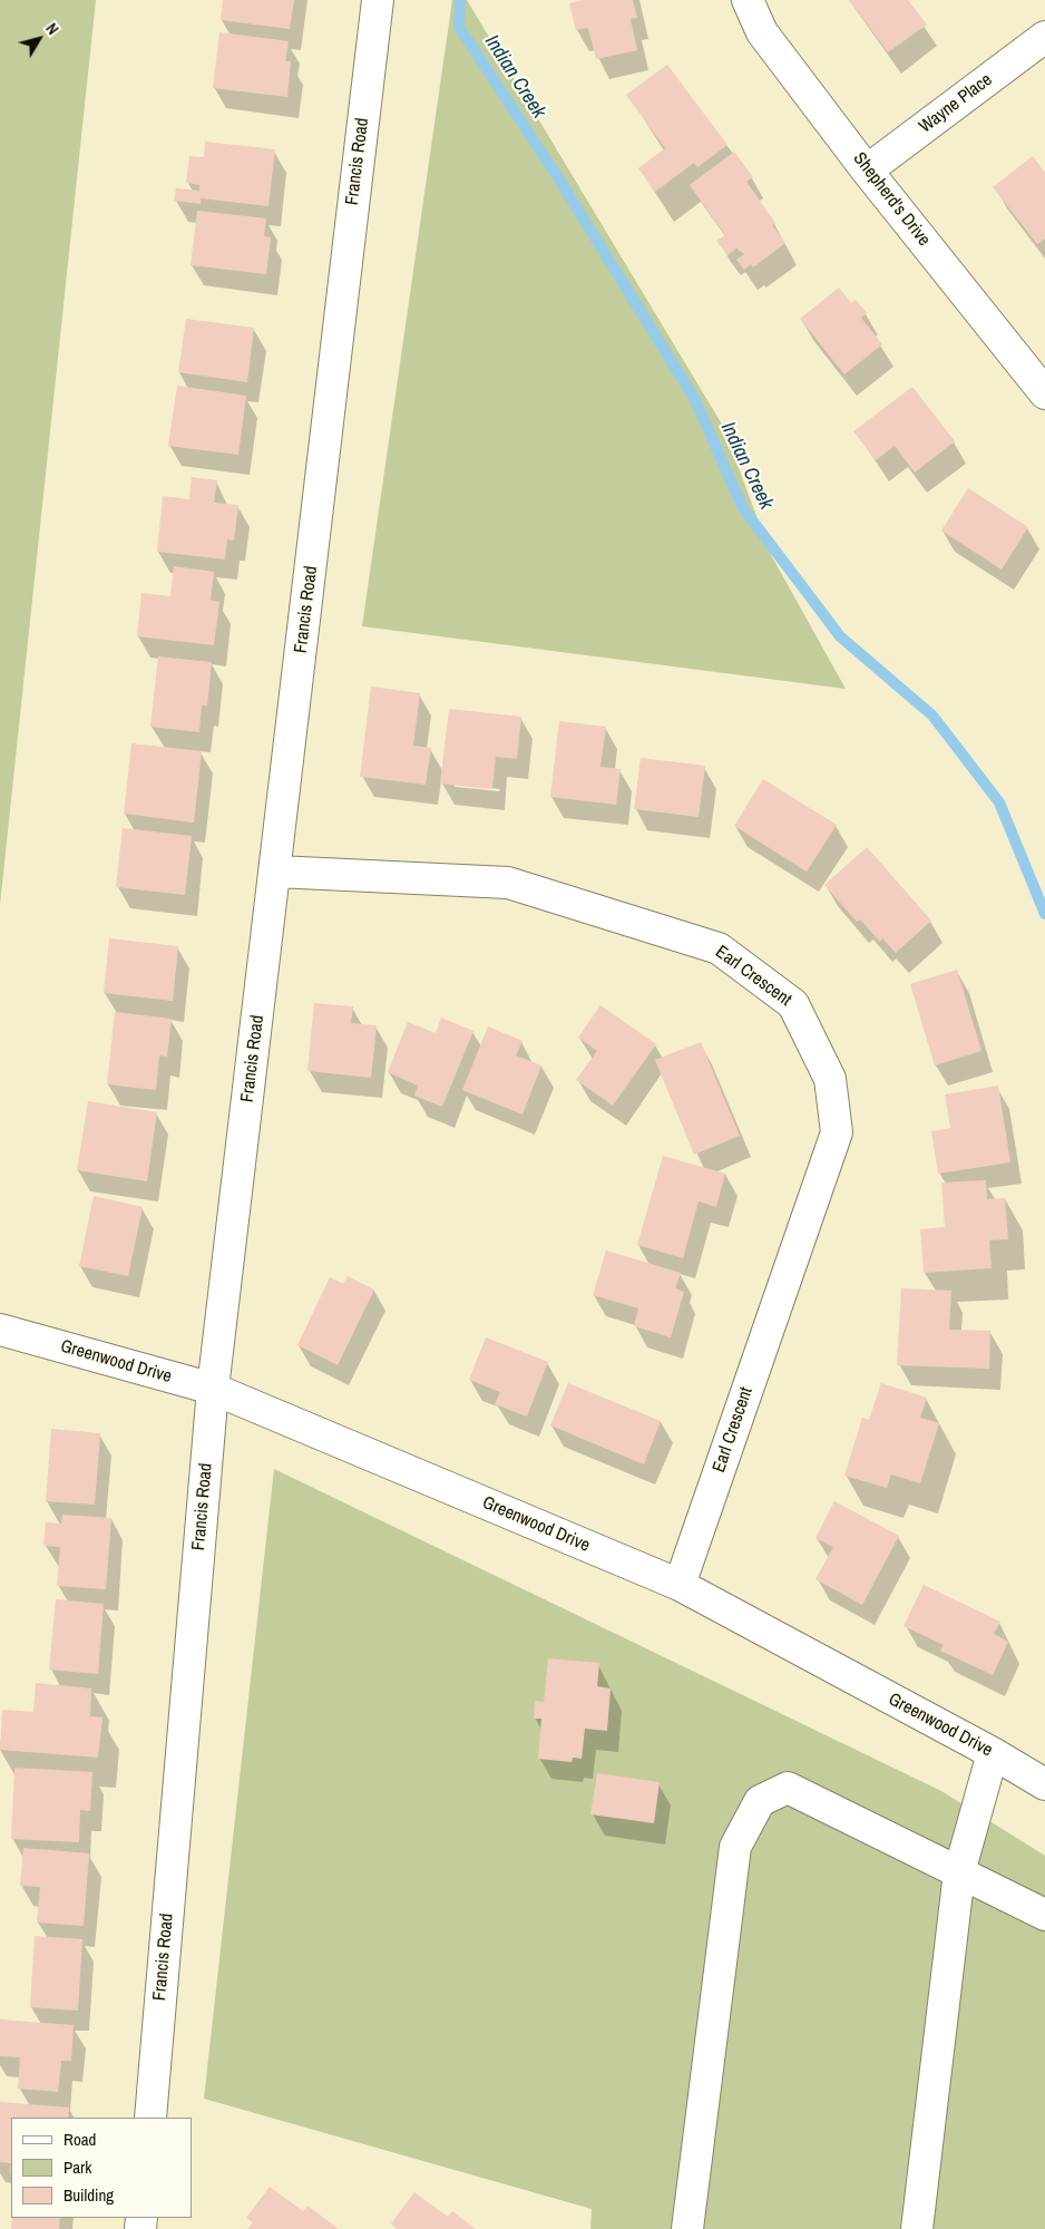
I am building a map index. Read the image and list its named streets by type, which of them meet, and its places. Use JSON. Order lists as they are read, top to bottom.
{
  "streets": {
    "street": [
      "Wayne Place",
      "Francis Road",
      "Shepherd's Drive",
      "Earl Crescent",
      "Greenwood Drive"
    ]
  },
  "crossings": [
    ["Wayne Place", "Shepherd's Drive"],
    ["Francis Road", "Earl Crescent"],
    ["Francis Road", "Greenwood Drive"],
    ["Earl Crescent", "Greenwood Drive"]
  ],
  "water": ["Indian Creek"],
  "legend": ["Road", "Park", "Building"],
  "north": "top right"
}
